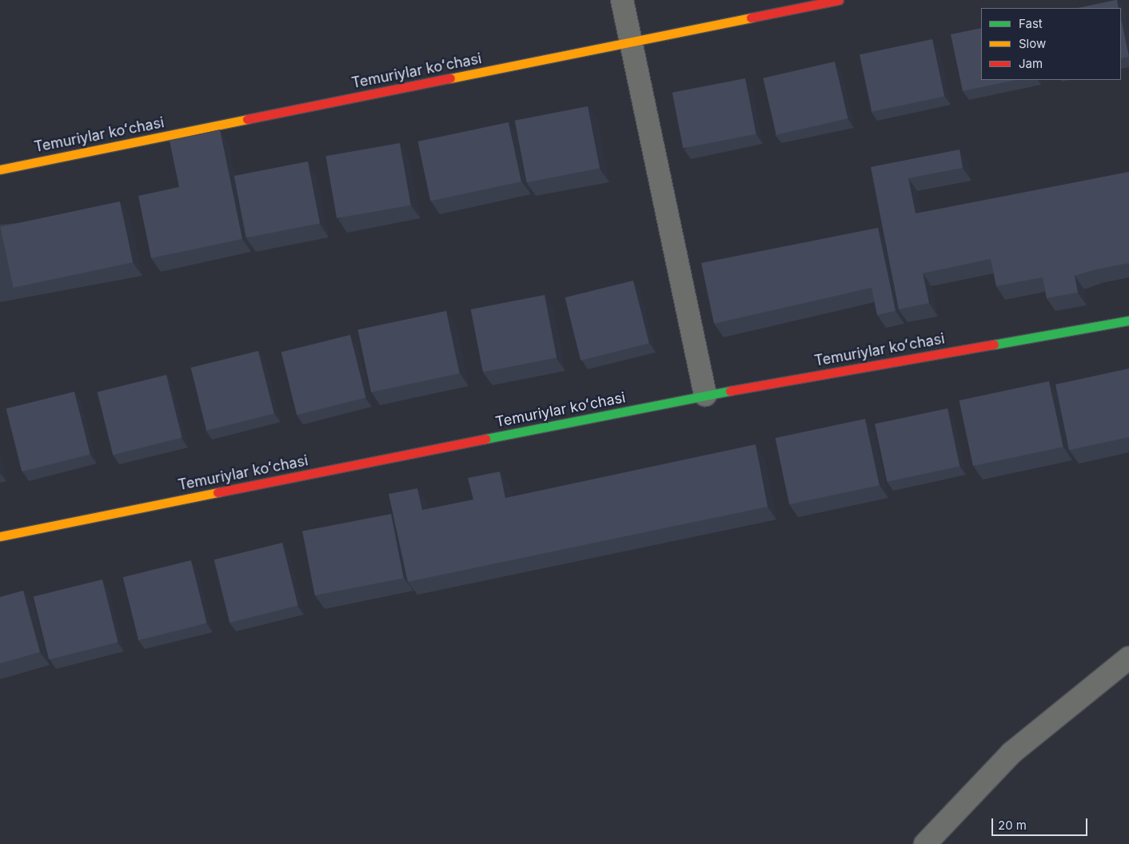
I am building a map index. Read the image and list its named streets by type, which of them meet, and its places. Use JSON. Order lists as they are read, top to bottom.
{
  "streets": {
    "street": ["Temuriylar koʻchasi"]
  },
  "legend": ["Fast", "Slow", "Jam"],
  "scale_bar": "20 m"
}
